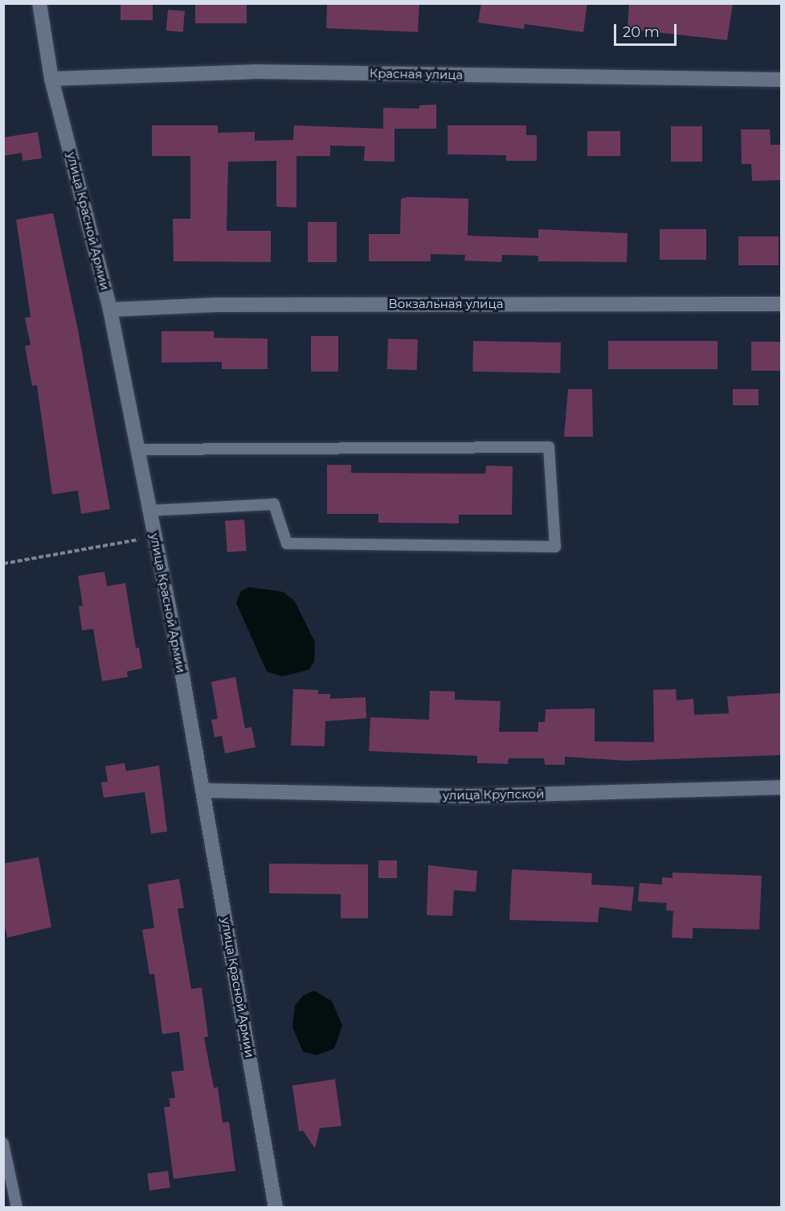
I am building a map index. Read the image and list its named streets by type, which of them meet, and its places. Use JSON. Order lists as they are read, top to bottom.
{
  "streets": {
    "street": [
      "Красная улица",
      "улица Красной Армии",
      "Вокзальная улица",
      "улица Крупской"
    ]
  },
  "crossings": [
    ["Красная улица", "улица Красной Армии"],
    ["улица Красной Армии", "Вокзальная улица"],
    ["улица Красной Армии", "улица Крупской"]
  ],
  "scale_bar": "20 m"
}
